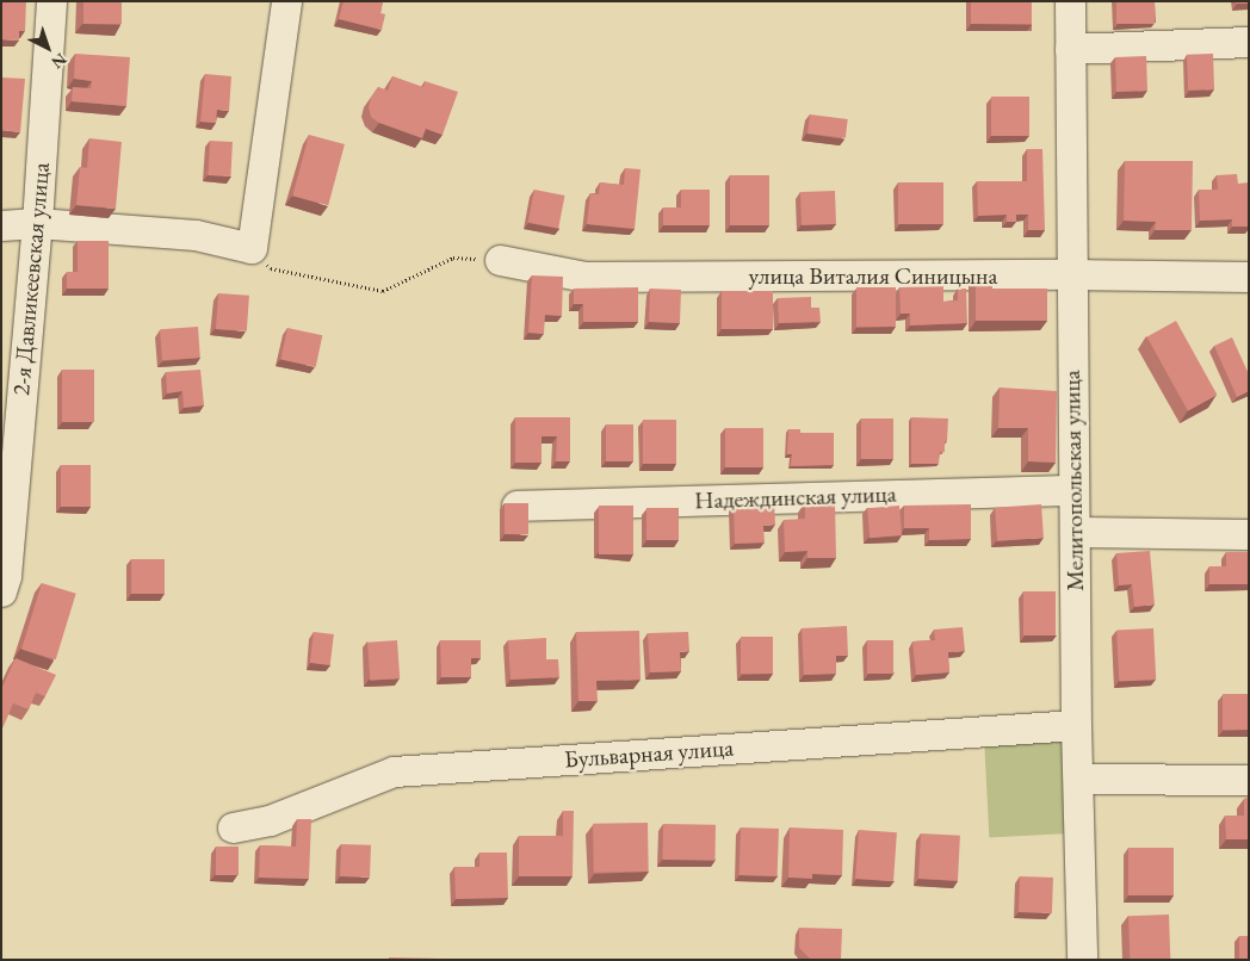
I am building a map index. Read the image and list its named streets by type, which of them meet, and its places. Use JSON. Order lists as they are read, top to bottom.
{
  "streets": {
    "street": [
      "улица Виталия Синицына",
      "2-я Давликеевская улица",
      "Мелитопольская улица",
      "Надеждинская улица",
      "Бульварная улица"
    ]
  },
  "crossings": [
    ["улица Виталия Синицына", "Мелитопольская улица"],
    ["Мелитопольская улица", "Надеждинская улица"],
    ["Мелитопольская улица", "Бульварная улица"]
  ],
  "north": "bottom right"
}
